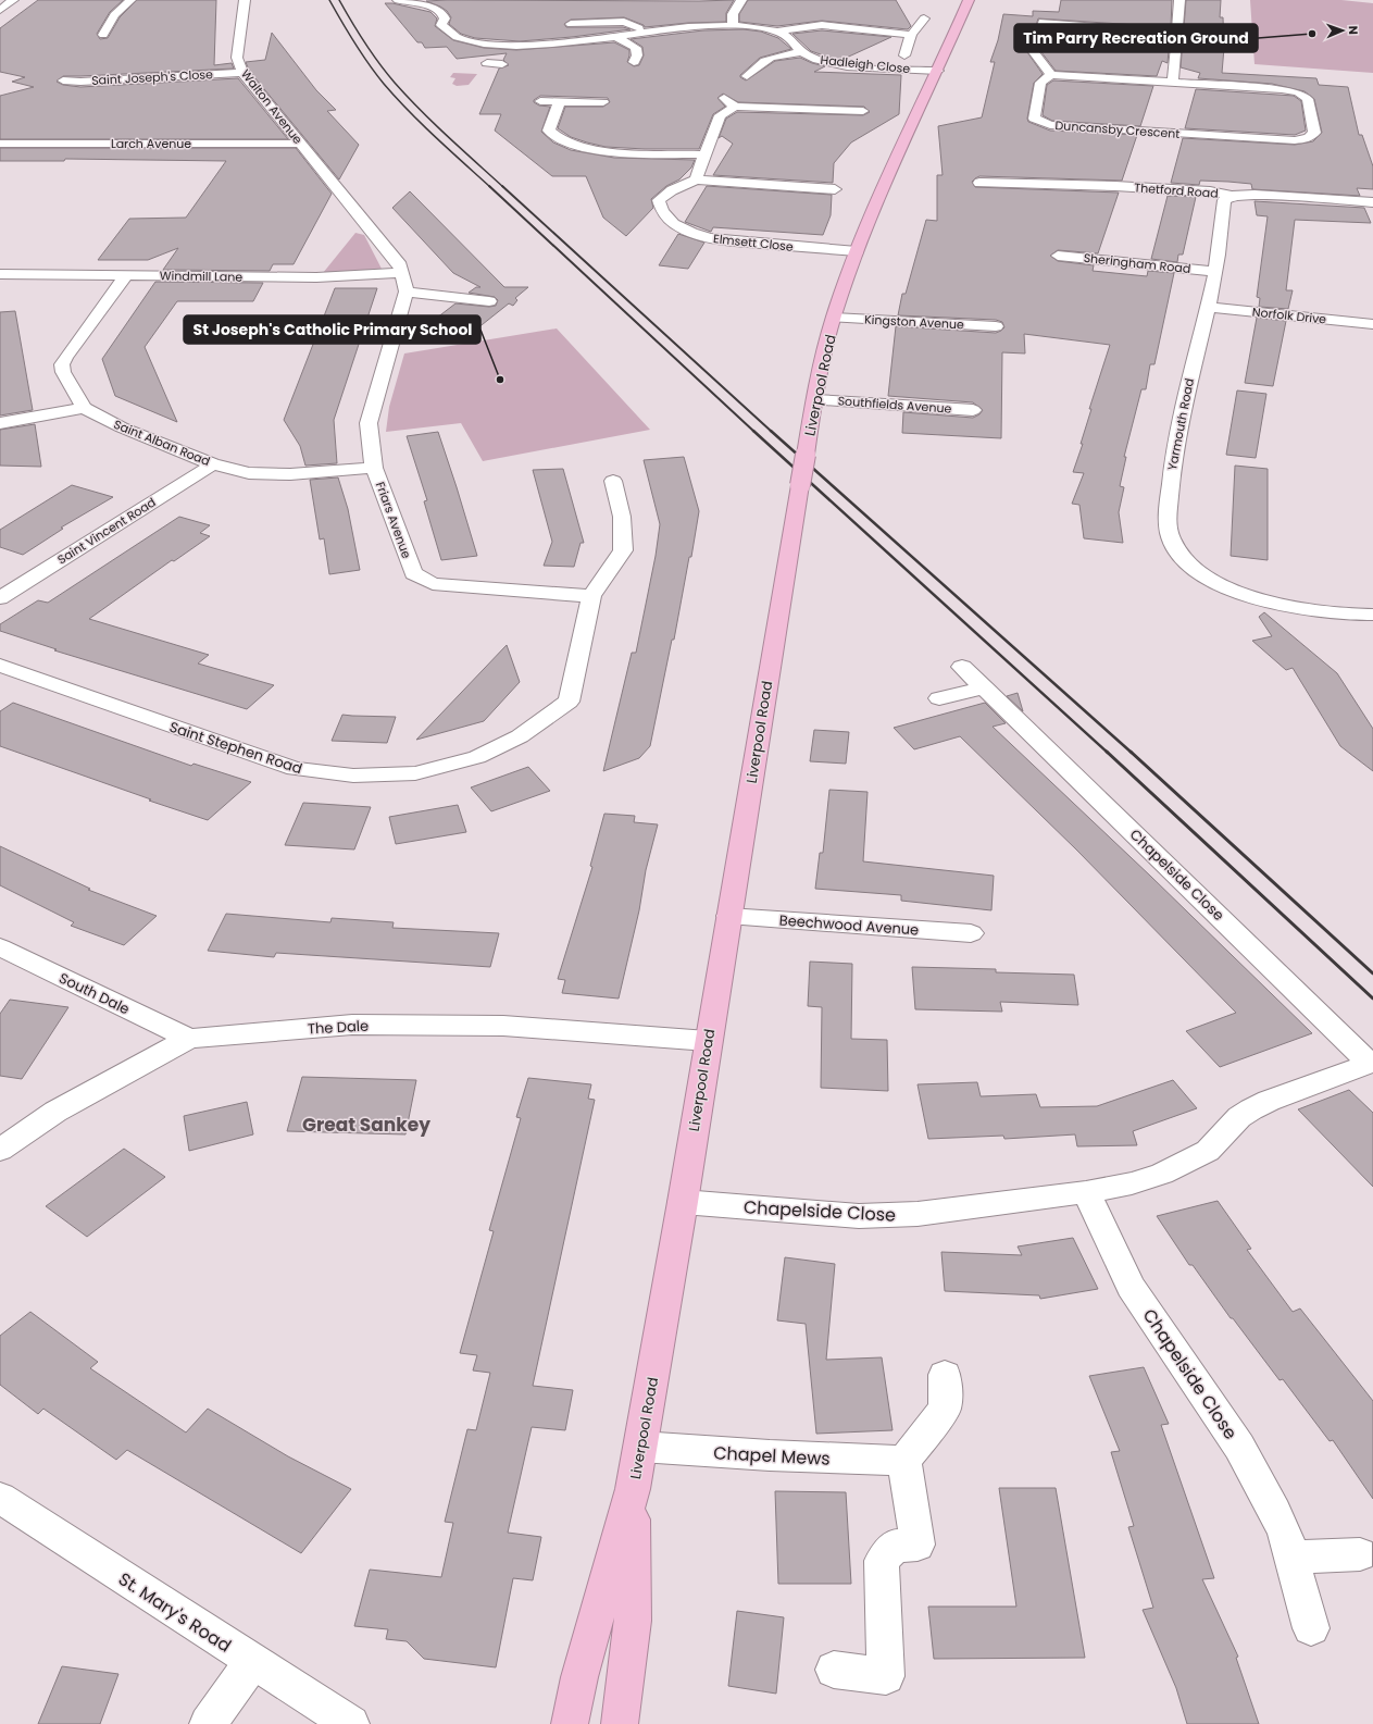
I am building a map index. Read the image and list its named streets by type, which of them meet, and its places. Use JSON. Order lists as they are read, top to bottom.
{
  "streets": {
    "highway": ["Liverpool Road"],
    "street": [
      "Hadleigh Close",
      "Saint Joseph's Close",
      "Walton Avenue",
      "Duncansby Crescent",
      "Larch Avenue",
      "Thetford Road",
      "Elmsett Close",
      "Sheringham Road",
      "Windmill Lane",
      "Norfolk Drive",
      "Kingston Avenue",
      "Southfields Avenue",
      "Yarmouth Road",
      "Saint Alban Road",
      "Friars Avenue",
      "Saint Vincent Road",
      "Saint Stephen Road",
      "Chapelside Close",
      "Beechwood Avenue",
      "South Dale",
      "The Dale",
      "Chapel Mews",
      "St. Mary's Road"
    ]
  },
  "crossings": [
    ["Hadleigh Close", "Liverpool Road"],
    ["Saint Joseph's Close", "Walton Avenue"],
    ["Walton Avenue", "Larch Avenue"],
    ["Walton Avenue", "Friars Avenue"],
    ["Thetford Road", "Yarmouth Road"],
    ["Elmsett Close", "Liverpool Road"],
    ["Sheringham Road", "Yarmouth Road"],
    ["Windmill Lane", "Friars Avenue"],
    ["Norfolk Drive", "Yarmouth Road"],
    ["Kingston Avenue", "Liverpool Road"],
    ["Liverpool Road", "Southfields Avenue"],
    ["Liverpool Road", "Chapelside Close"],
    ["Liverpool Road", "Beechwood Avenue"],
    ["Liverpool Road", "The Dale"],
    ["Liverpool Road", "Chapel Mews"],
    ["Saint Alban Road", "Friars Avenue"],
    ["Saint Alban Road", "Saint Vincent Road"],
    ["Friars Avenue", "Saint Stephen Road"],
    ["South Dale", "The Dale"]
  ],
  "districts": ["Great Sankey"],
  "places": ["Tim Parry Recreation Ground", "St Joseph's Catholic Primary School"],
  "north": "right"
}
